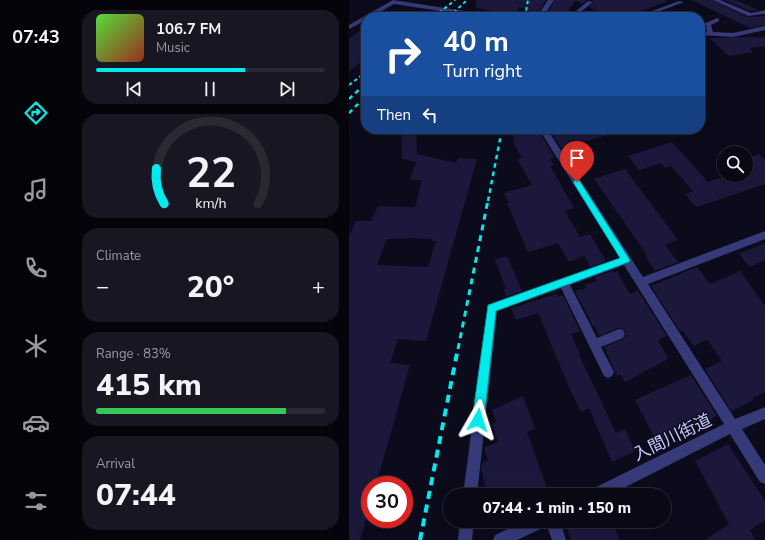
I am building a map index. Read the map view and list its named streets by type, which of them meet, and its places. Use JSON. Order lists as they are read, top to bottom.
{
  "streets": {
    "street": ["入間川街道"]
  },
  "page": {
    "tabs": "07:43",
    "turn": ["40 m", "Turn right"],
    "song": ["106.7 FM", "Music"],
    "then": "Then",
    "tile": [
      "Climate",
      ["Range · 83%", "415 km"],
      ["Arrival", "07:44"]
    ],
    "heat": ["−", "20°", "+"],
    "limit": "30",
    "trip": "07:44 · 1 min · 150 m",
    "gauge": ["22", "km/h"]
  }
}
